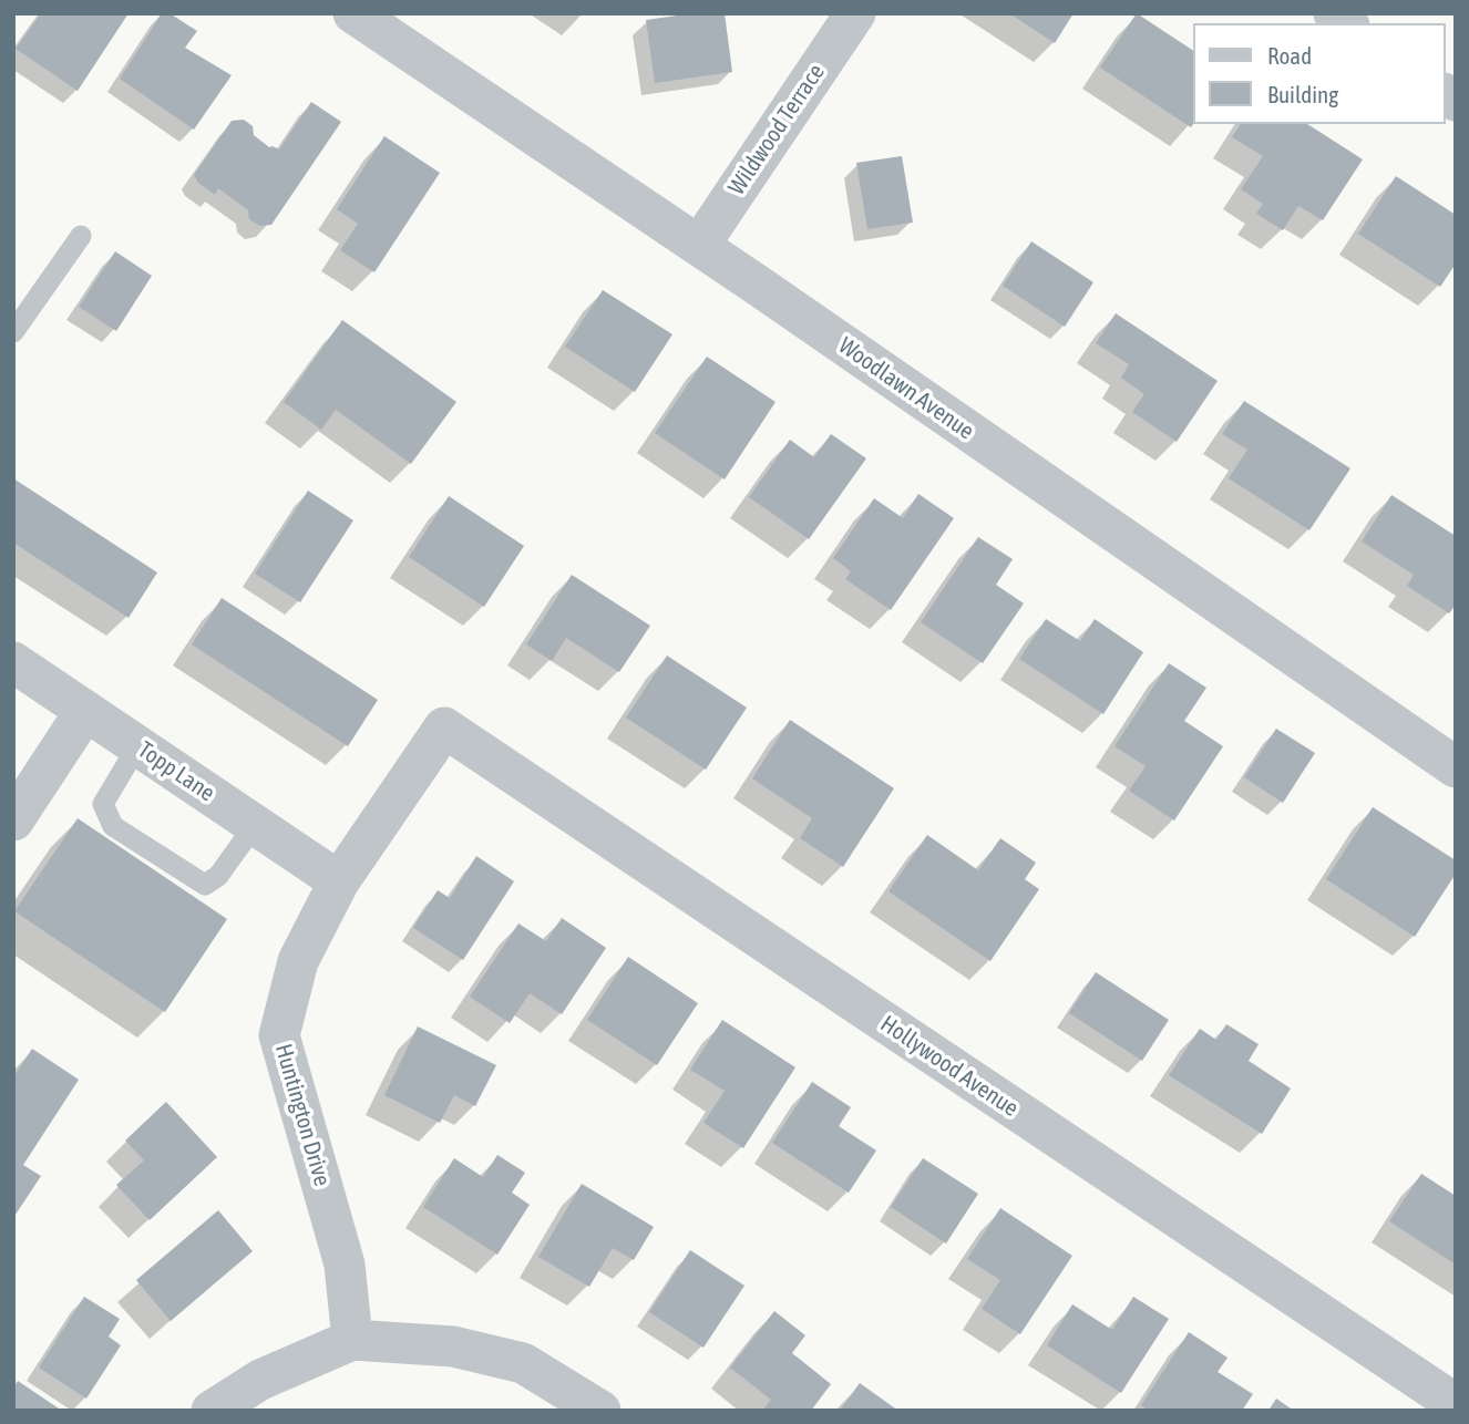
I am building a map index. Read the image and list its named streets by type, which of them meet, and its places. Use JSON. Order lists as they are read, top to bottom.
{
  "streets": {
    "street": [
      "Wildwood Terrace",
      "Woodlawn Avenue",
      "Topp Lane",
      "Hollywood Avenue",
      "Huntington Drive"
    ]
  },
  "crossings": [
    ["Wildwood Terrace", "Woodlawn Avenue"],
    ["Topp Lane", "Huntington Drive"],
    ["Hollywood Avenue", "Huntington Drive"]
  ],
  "legend": ["Road", "Building"]
}
